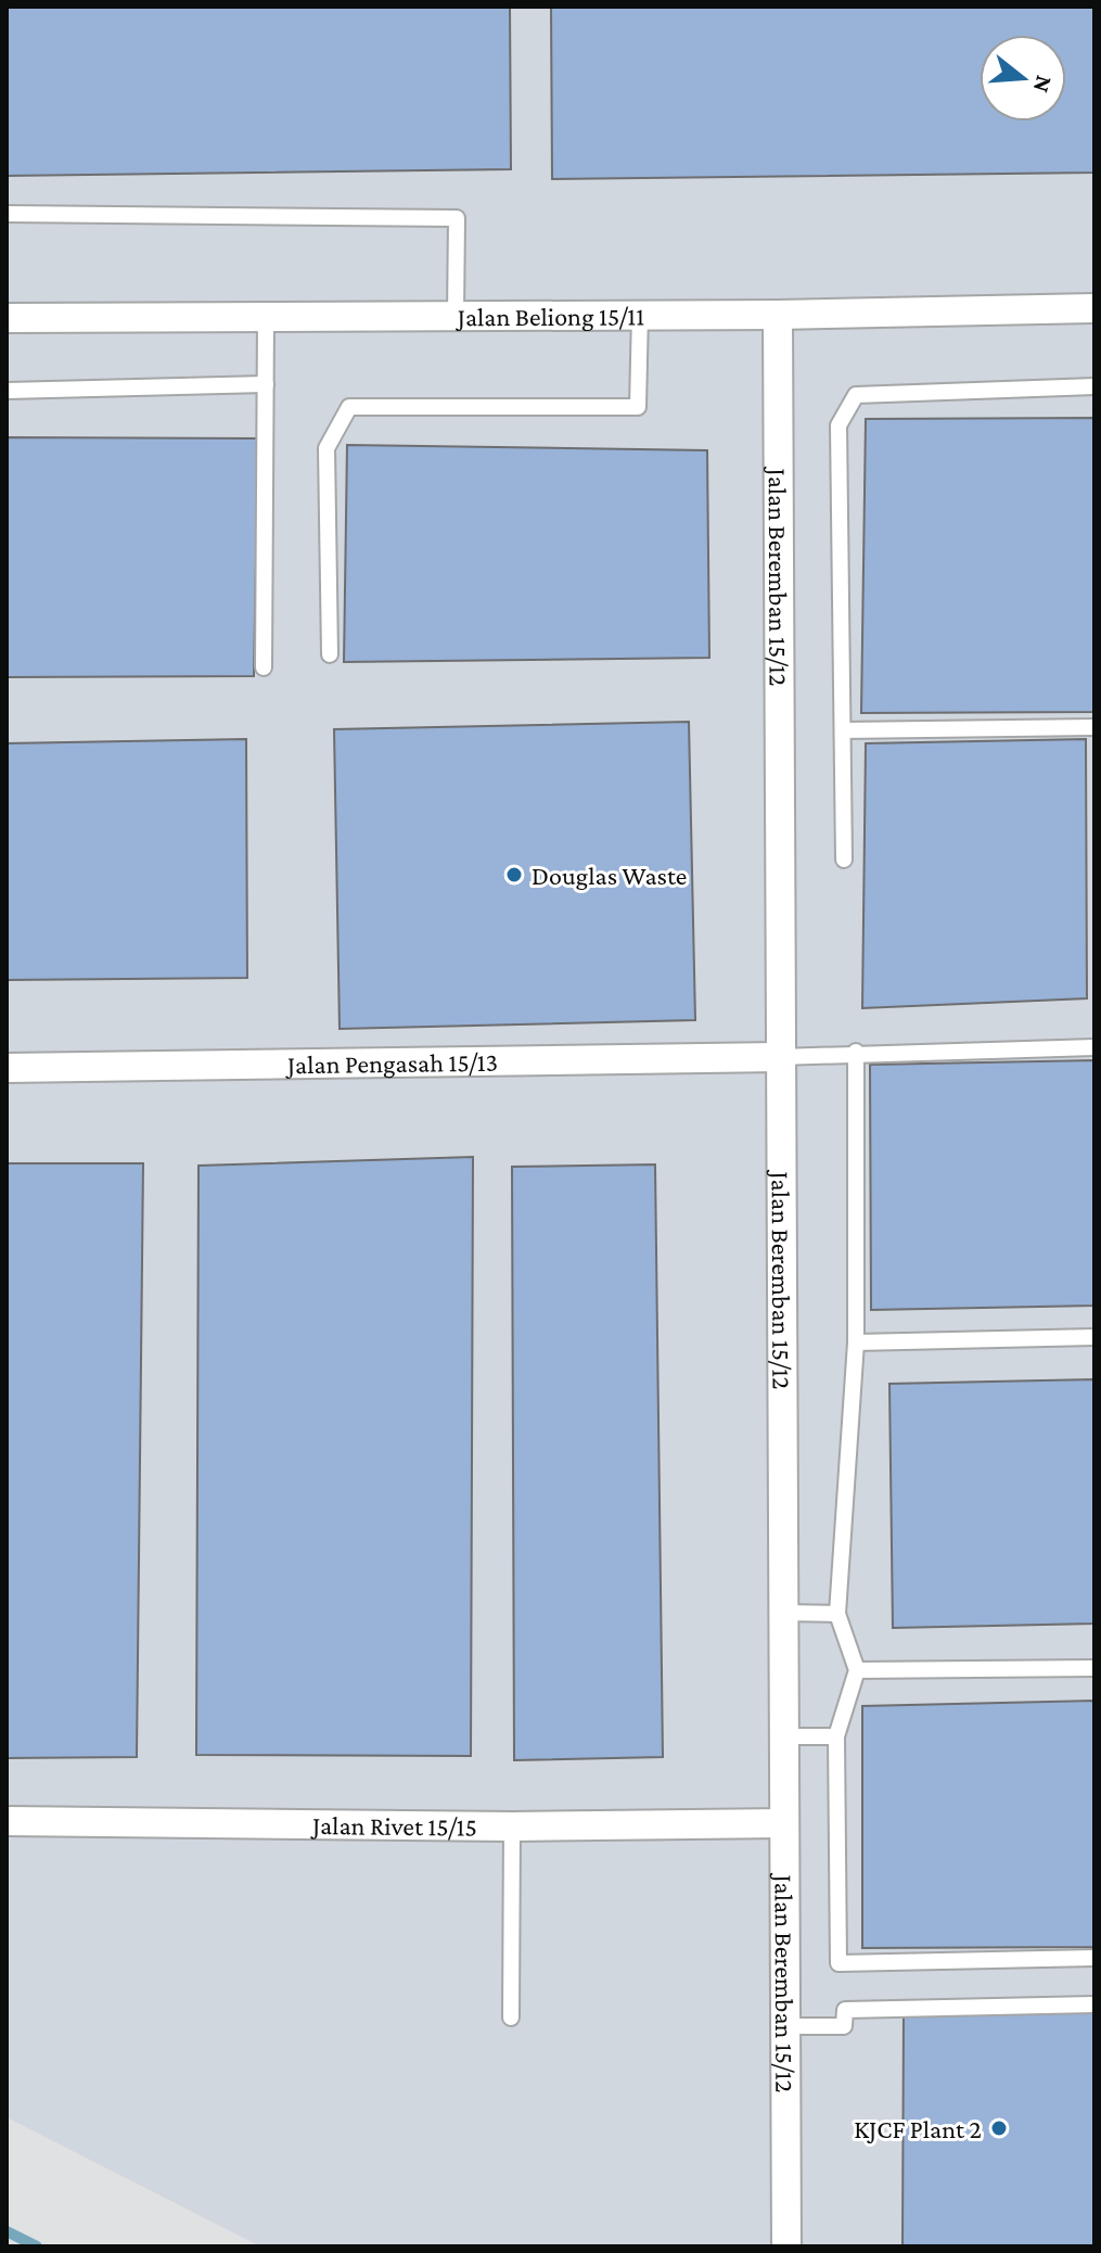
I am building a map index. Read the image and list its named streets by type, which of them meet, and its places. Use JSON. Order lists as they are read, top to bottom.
{
  "streets": {
    "street": [
      "Jalan Beliong 15/11",
      "Jalan Beremban 15/12",
      "Jalan Pengasah 15/13",
      "Jalan Rivet 15/15"
    ]
  },
  "crossings": [
    ["Jalan Beliong 15/11", "Jalan Beremban 15/12"],
    ["Jalan Beremban 15/12", "Jalan Pengasah 15/13"],
    ["Jalan Beremban 15/12", "Jalan Rivet 15/15"]
  ],
  "places": ["Douglas Waste", "KJCF Plant 2"],
  "north": "right"
}
